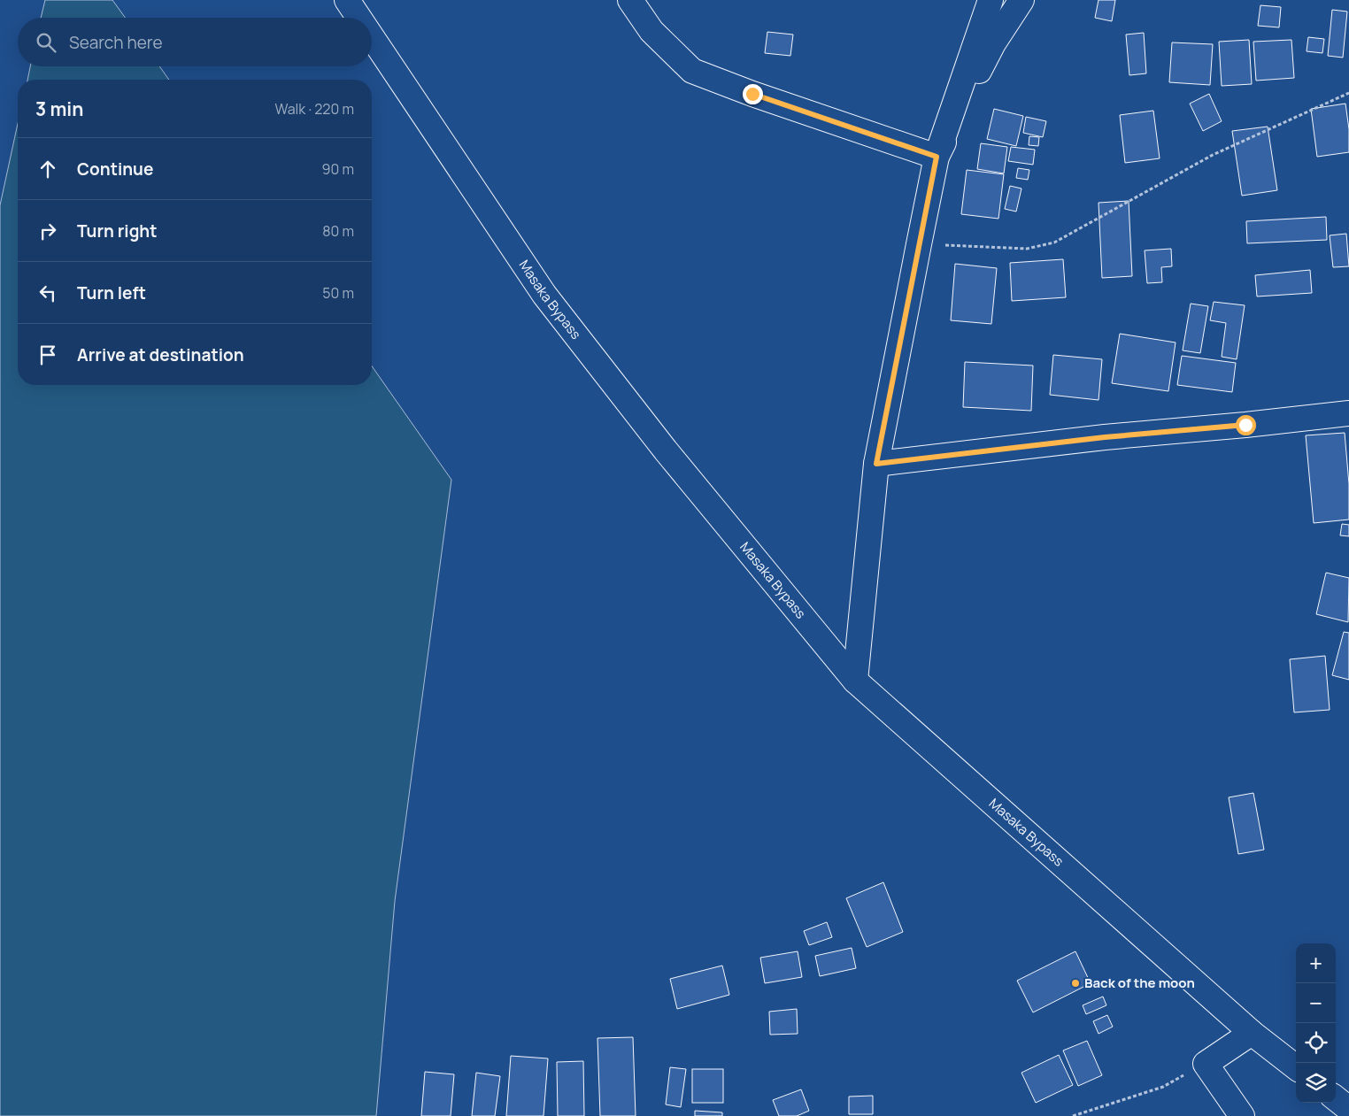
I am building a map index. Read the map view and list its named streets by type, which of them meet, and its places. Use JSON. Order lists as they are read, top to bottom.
{
  "streets": {
    "main road": ["Masaka Bypass"]
  },
  "places": ["Back of the moon"],
  "page": {
    "search": "Search here",
    "heading": ["3 min", "Walk · 220 m"],
    "list": [
      ["Continue", "90 m"],
      ["Turn right", "80 m"],
      ["Turn left", "50 m"],
      "Arrive at destination"
    ],
    "map_buttons": ["+", "−"]
  }
}
